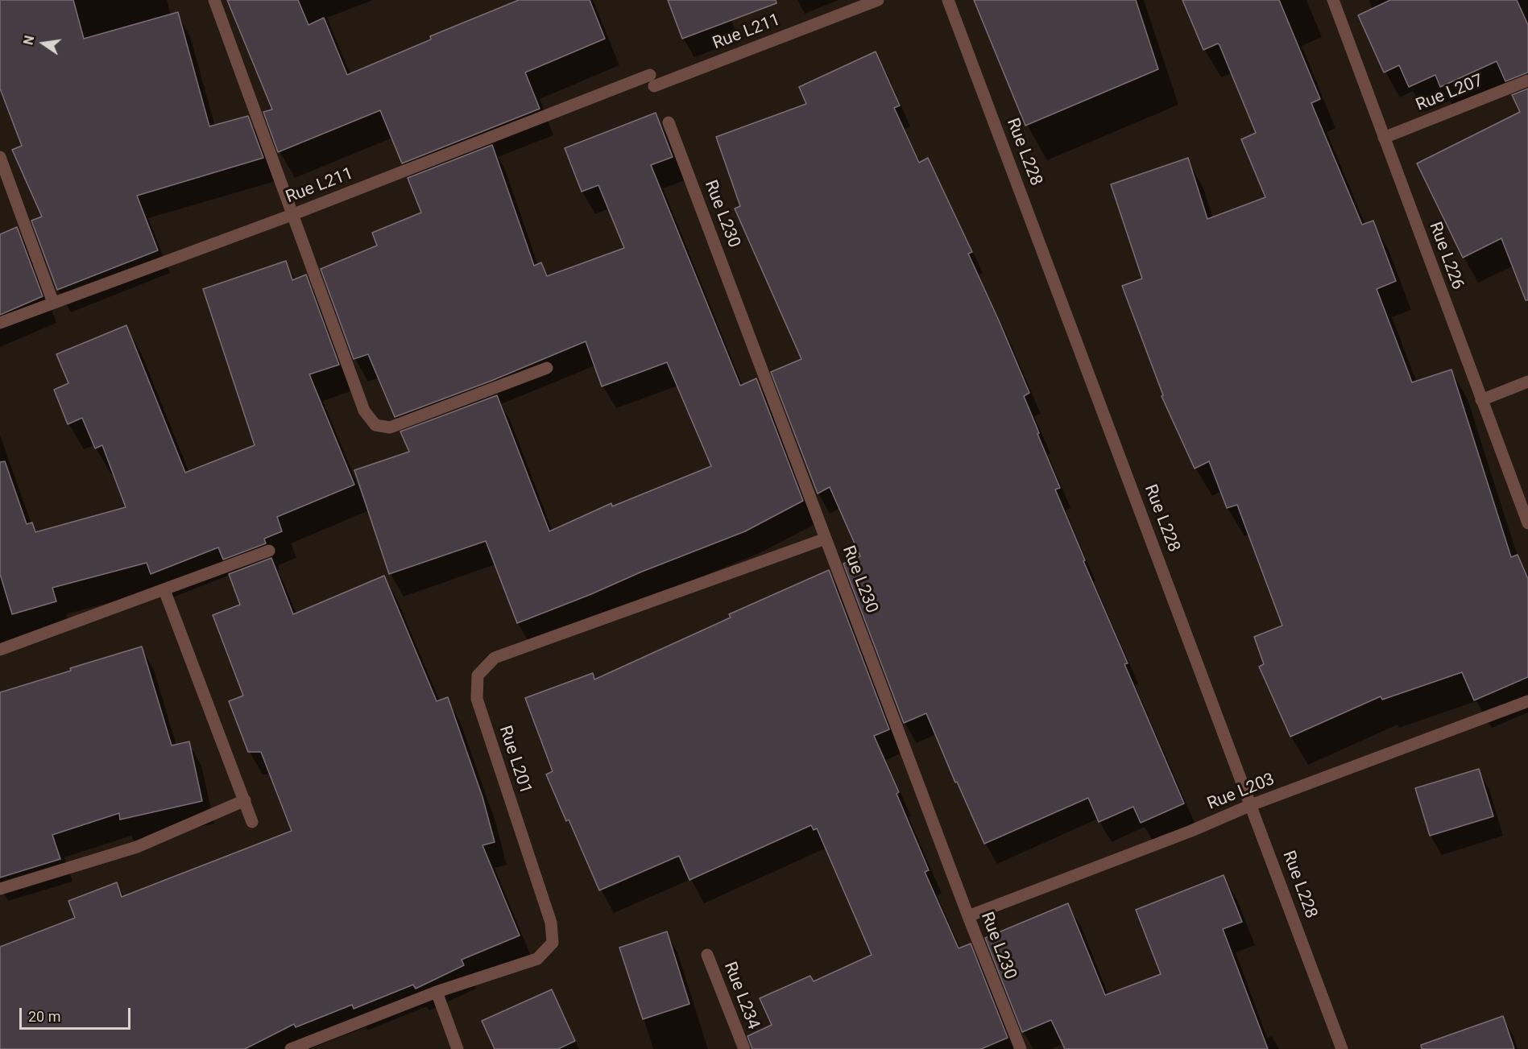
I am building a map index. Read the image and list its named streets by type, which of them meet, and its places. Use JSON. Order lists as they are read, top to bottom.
{
  "streets": {
    "street": [
      "Rue L211",
      "Rue L207",
      "Rue L228",
      "Rue L230",
      "Rue L226",
      "Rue L201",
      "Rue L203",
      "Rue L234"
    ]
  },
  "crossings": [
    ["Rue L207", "Rue L226"],
    ["Rue L228", "Rue L203"],
    ["Rue L230", "Rue L201"],
    ["Rue L230", "Rue L203"]
  ],
  "scale_bar": "20 m",
  "north": "left"
}
